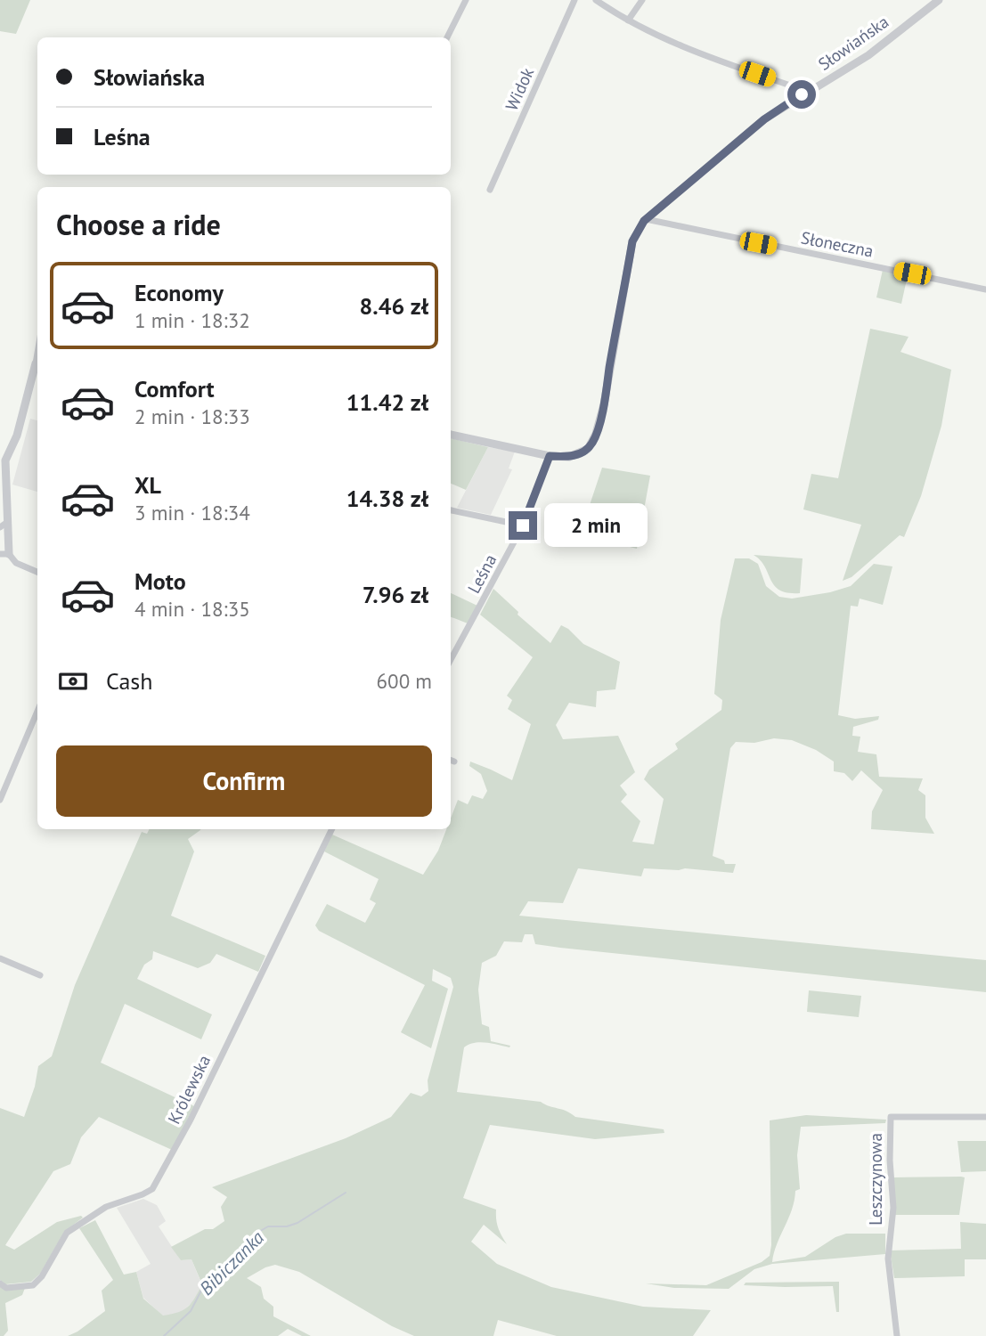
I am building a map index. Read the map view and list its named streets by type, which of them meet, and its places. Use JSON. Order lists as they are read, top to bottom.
{
  "streets": {
    "street": [
      "Słowiańska",
      "Widok",
      "Słoneczna",
      "Leśna",
      "Królewska",
      "Leszczynowa"
    ]
  },
  "crossings": [
    ["Słowiańska", "Słoneczna"],
    ["Słowiańska", "Leśna"]
  ],
  "water": ["Bibiczanka"],
  "page": {
    "banner": ["Słowiańska", "Leśna"],
    "heading": "Choose a ride",
    "list": [
      {
        "name": "Economy",
        "note": "1 min · 18:32",
        "value": "8.46 zł"
      },
      {
        "name": "Comfort",
        "note": "2 min · 18:33",
        "value": "11.42 zł"
      },
      {
        "name": "XL",
        "note": "3 min · 18:34",
        "value": "14.38 zł"
      },
      {
        "name": "Moto",
        "note": "4 min · 18:35",
        "value": "7.96 zł"
      }
    ],
    "bubble": "2 min",
    "pay": ["Cash", "600 m"],
    "buttons": "Confirm"
  }
}
